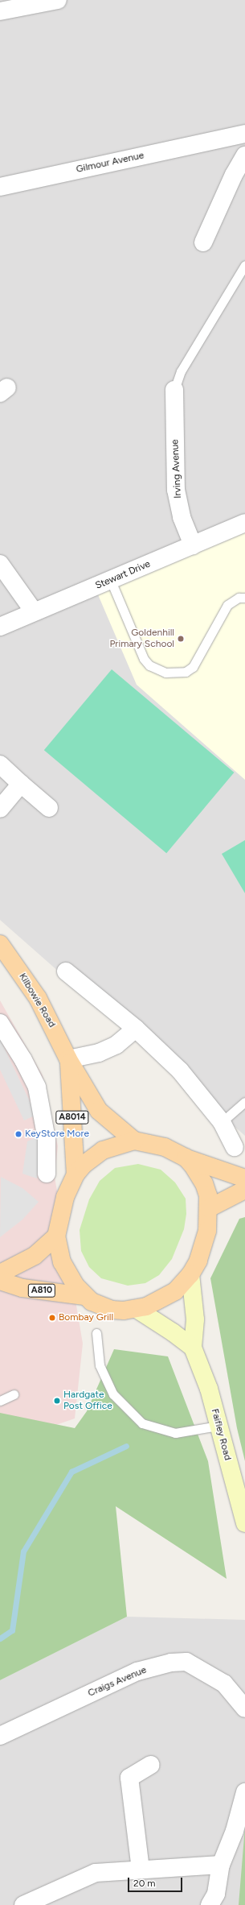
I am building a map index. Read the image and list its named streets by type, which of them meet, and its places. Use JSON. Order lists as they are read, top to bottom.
{
  "streets": {
    "main road": ["Kilbowie Road", "A8014", "A810"],
    "street": [
      "Gilmour Avenue",
      "Irving Avenue",
      "Stewart Drive",
      "Faifley Road",
      "Craigs Avenue"
    ]
  },
  "crossings": [
    ["Irving Avenue", "Stewart Drive"],
    ["Kilbowie Road", "A810"],
    ["A810", "Faifley Road"]
  ],
  "places": [
    "Goldenhill Primary School",
    "KeyStore More",
    "Bombay Grill",
    "Hardgate Post Office"
  ],
  "scale_bar": "20 m"
}
